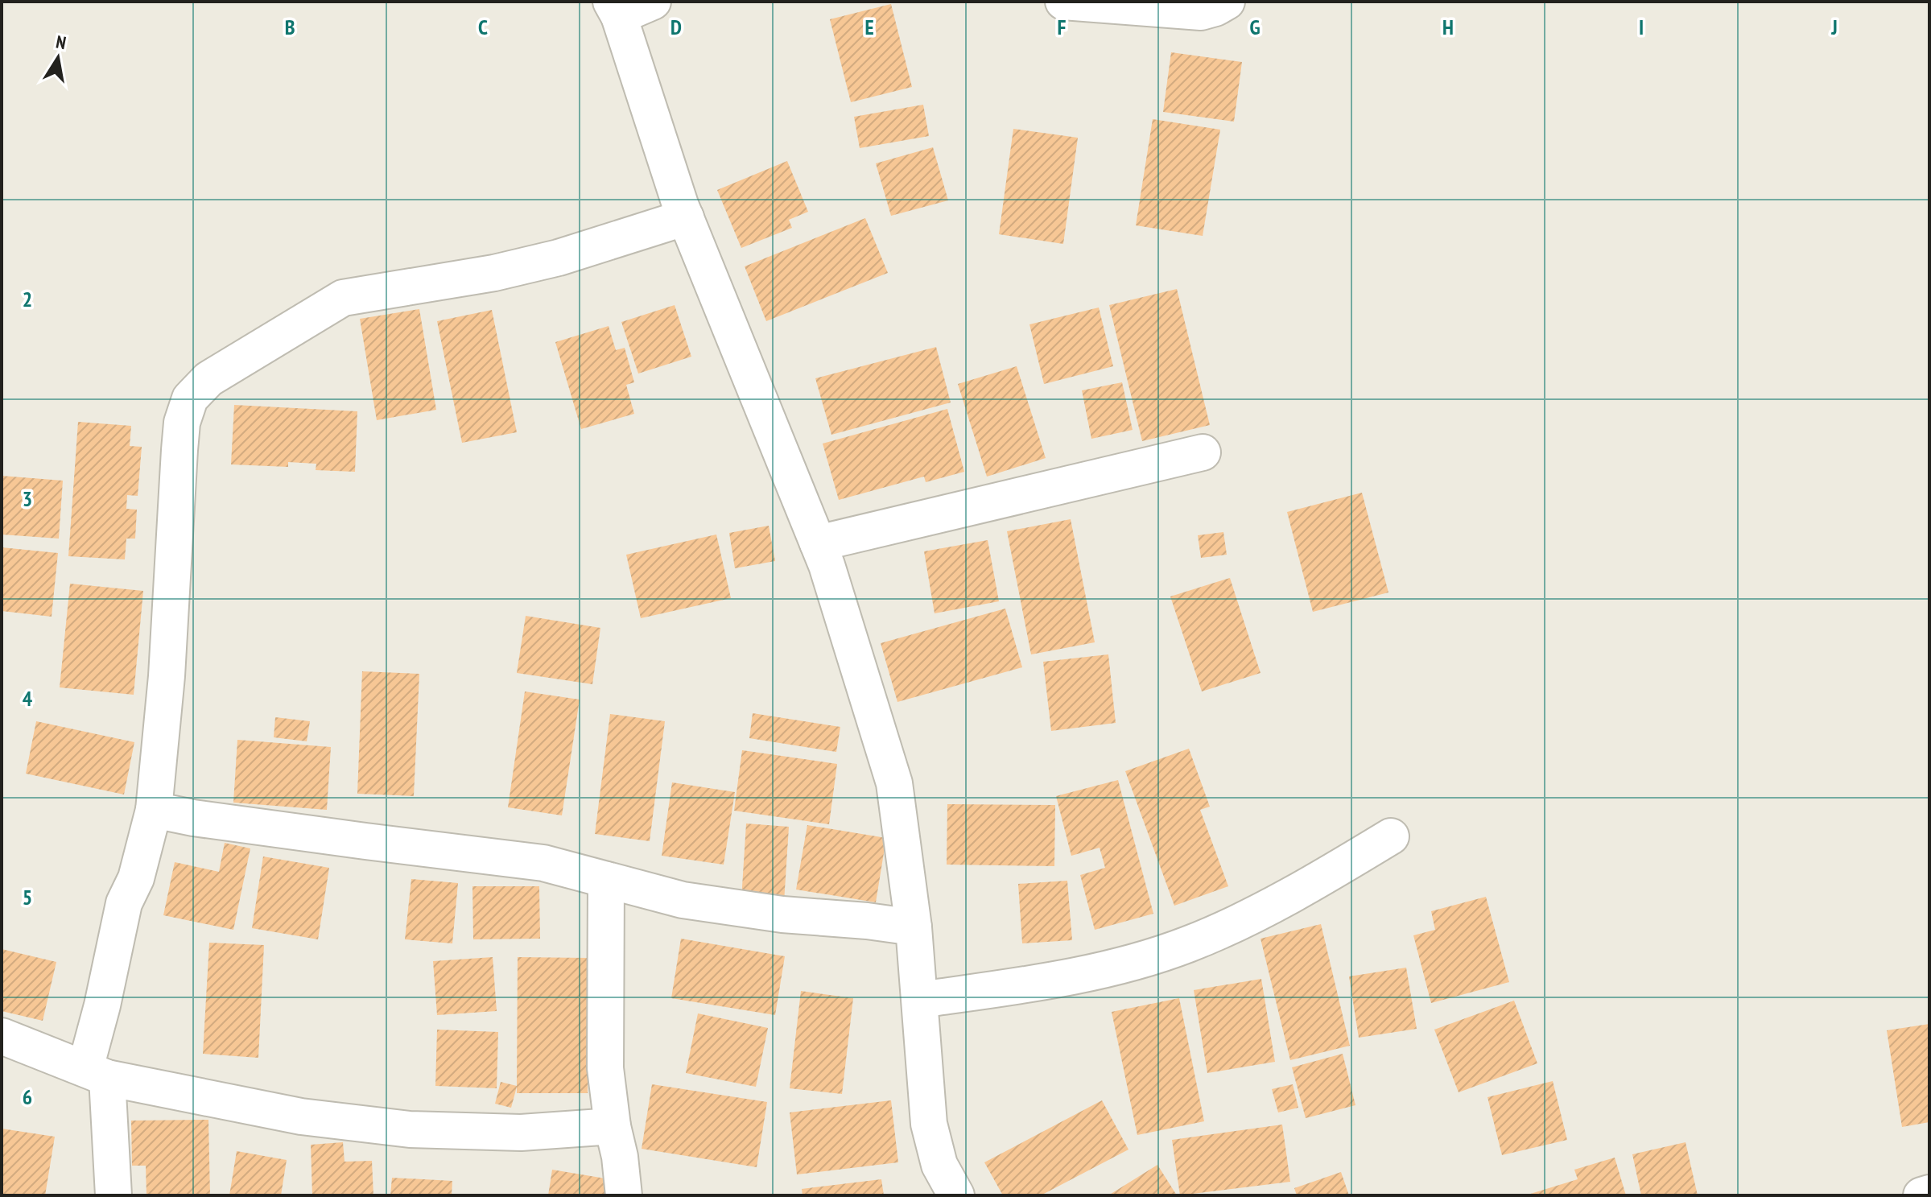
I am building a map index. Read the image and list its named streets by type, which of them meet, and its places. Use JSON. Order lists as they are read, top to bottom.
{
  "north": "top",
  "grid": {
    "columns": [
      "B",
      "C",
      "D",
      "E",
      "F",
      "G",
      "H",
      "I",
      "J"
    ],
    "rows": [
      "2",
      "3",
      "4",
      "5",
      "6"
    ]
  }
}
